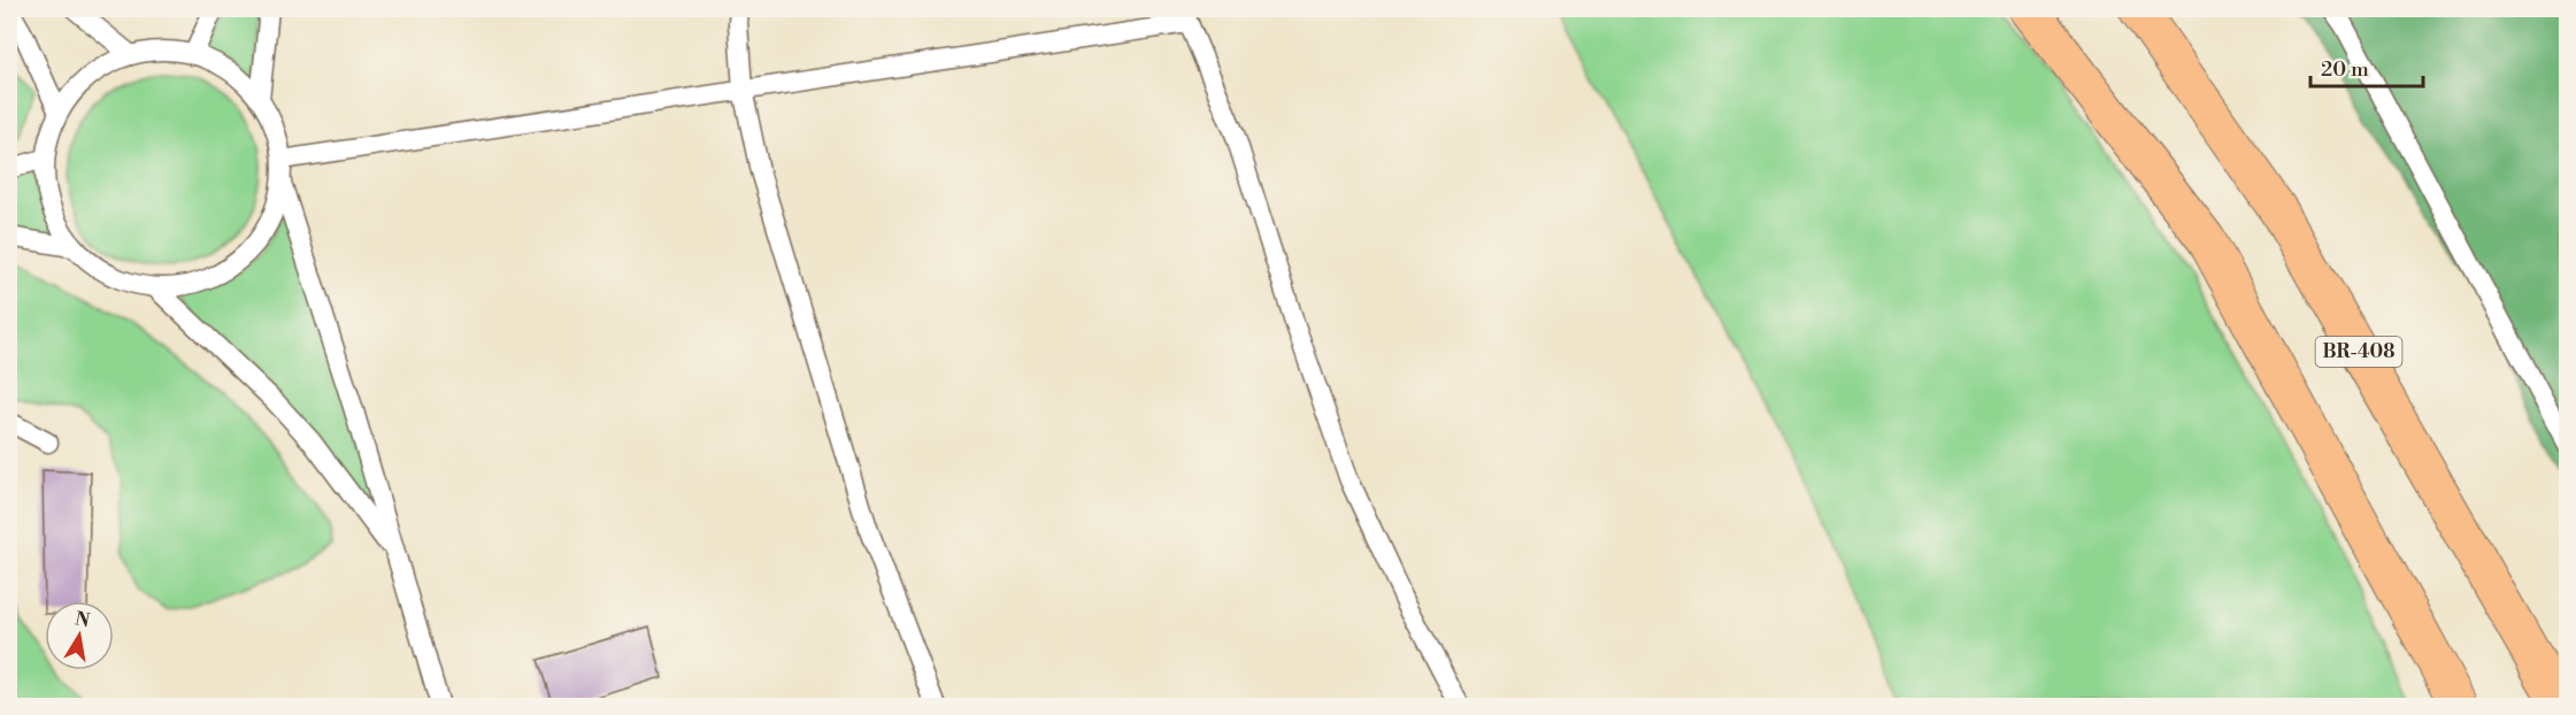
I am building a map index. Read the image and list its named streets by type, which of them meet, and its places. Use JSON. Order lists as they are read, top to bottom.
{
  "streets": {
    "highway": ["BR-408"]
  },
  "scale_bar": "20 m",
  "north": "top"
}
